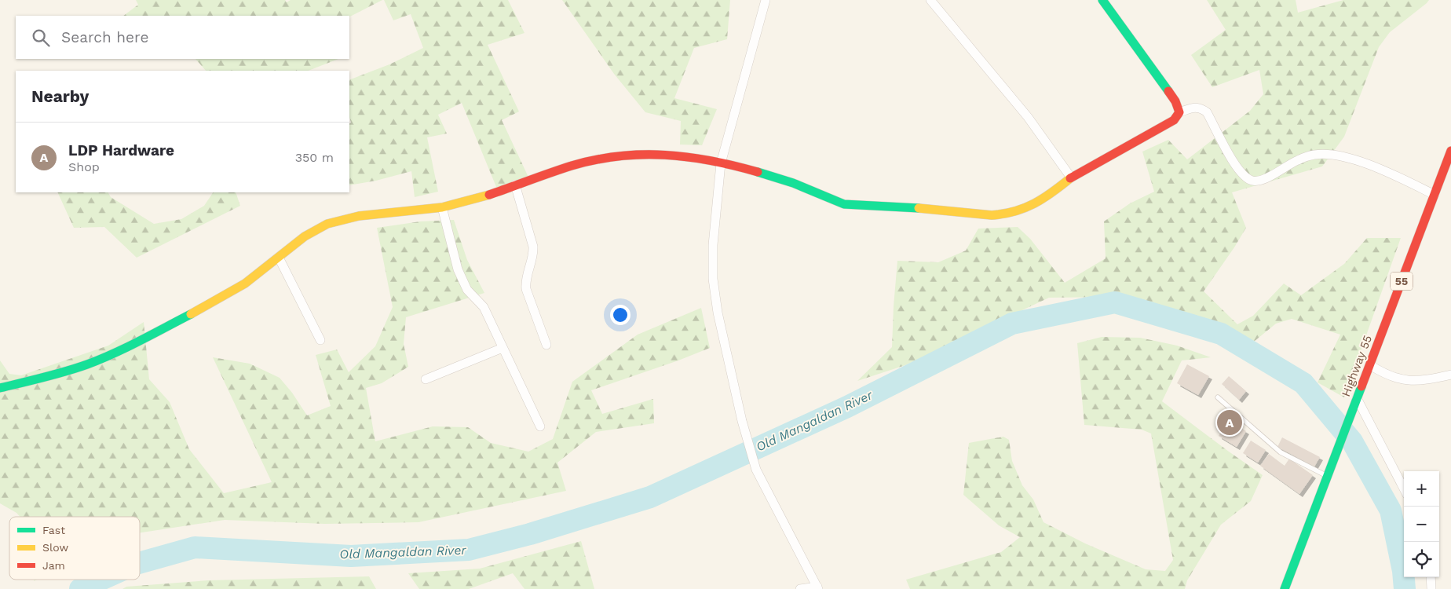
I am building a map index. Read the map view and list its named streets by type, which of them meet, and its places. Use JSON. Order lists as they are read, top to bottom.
{
  "streets": {
    "main road": ["55", "Highway 55"]
  },
  "water": ["Old Mangaldan River"],
  "legend": ["Fast", "Slow", "Jam"],
  "page": {
    "search": "Search here",
    "heading": "Nearby",
    "list": [
      {
        "mark": "A",
        "name": "LDP Hardware",
        "note": "Shop",
        "value": "350 m"
      }
    ],
    "pins": "A",
    "map_buttons": ["+", "−"]
  }
}
